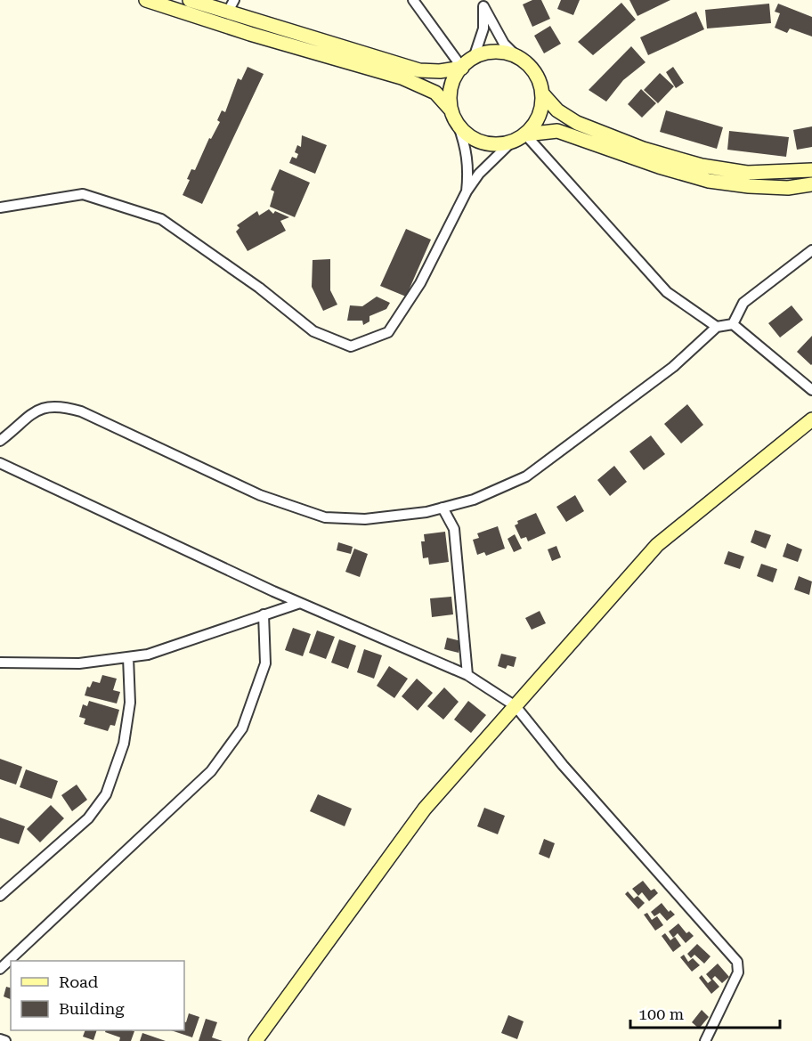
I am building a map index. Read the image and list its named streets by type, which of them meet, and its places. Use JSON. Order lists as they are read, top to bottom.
{
  "legend": ["Road", "Building"],
  "scale_bar": "100 m"
}
